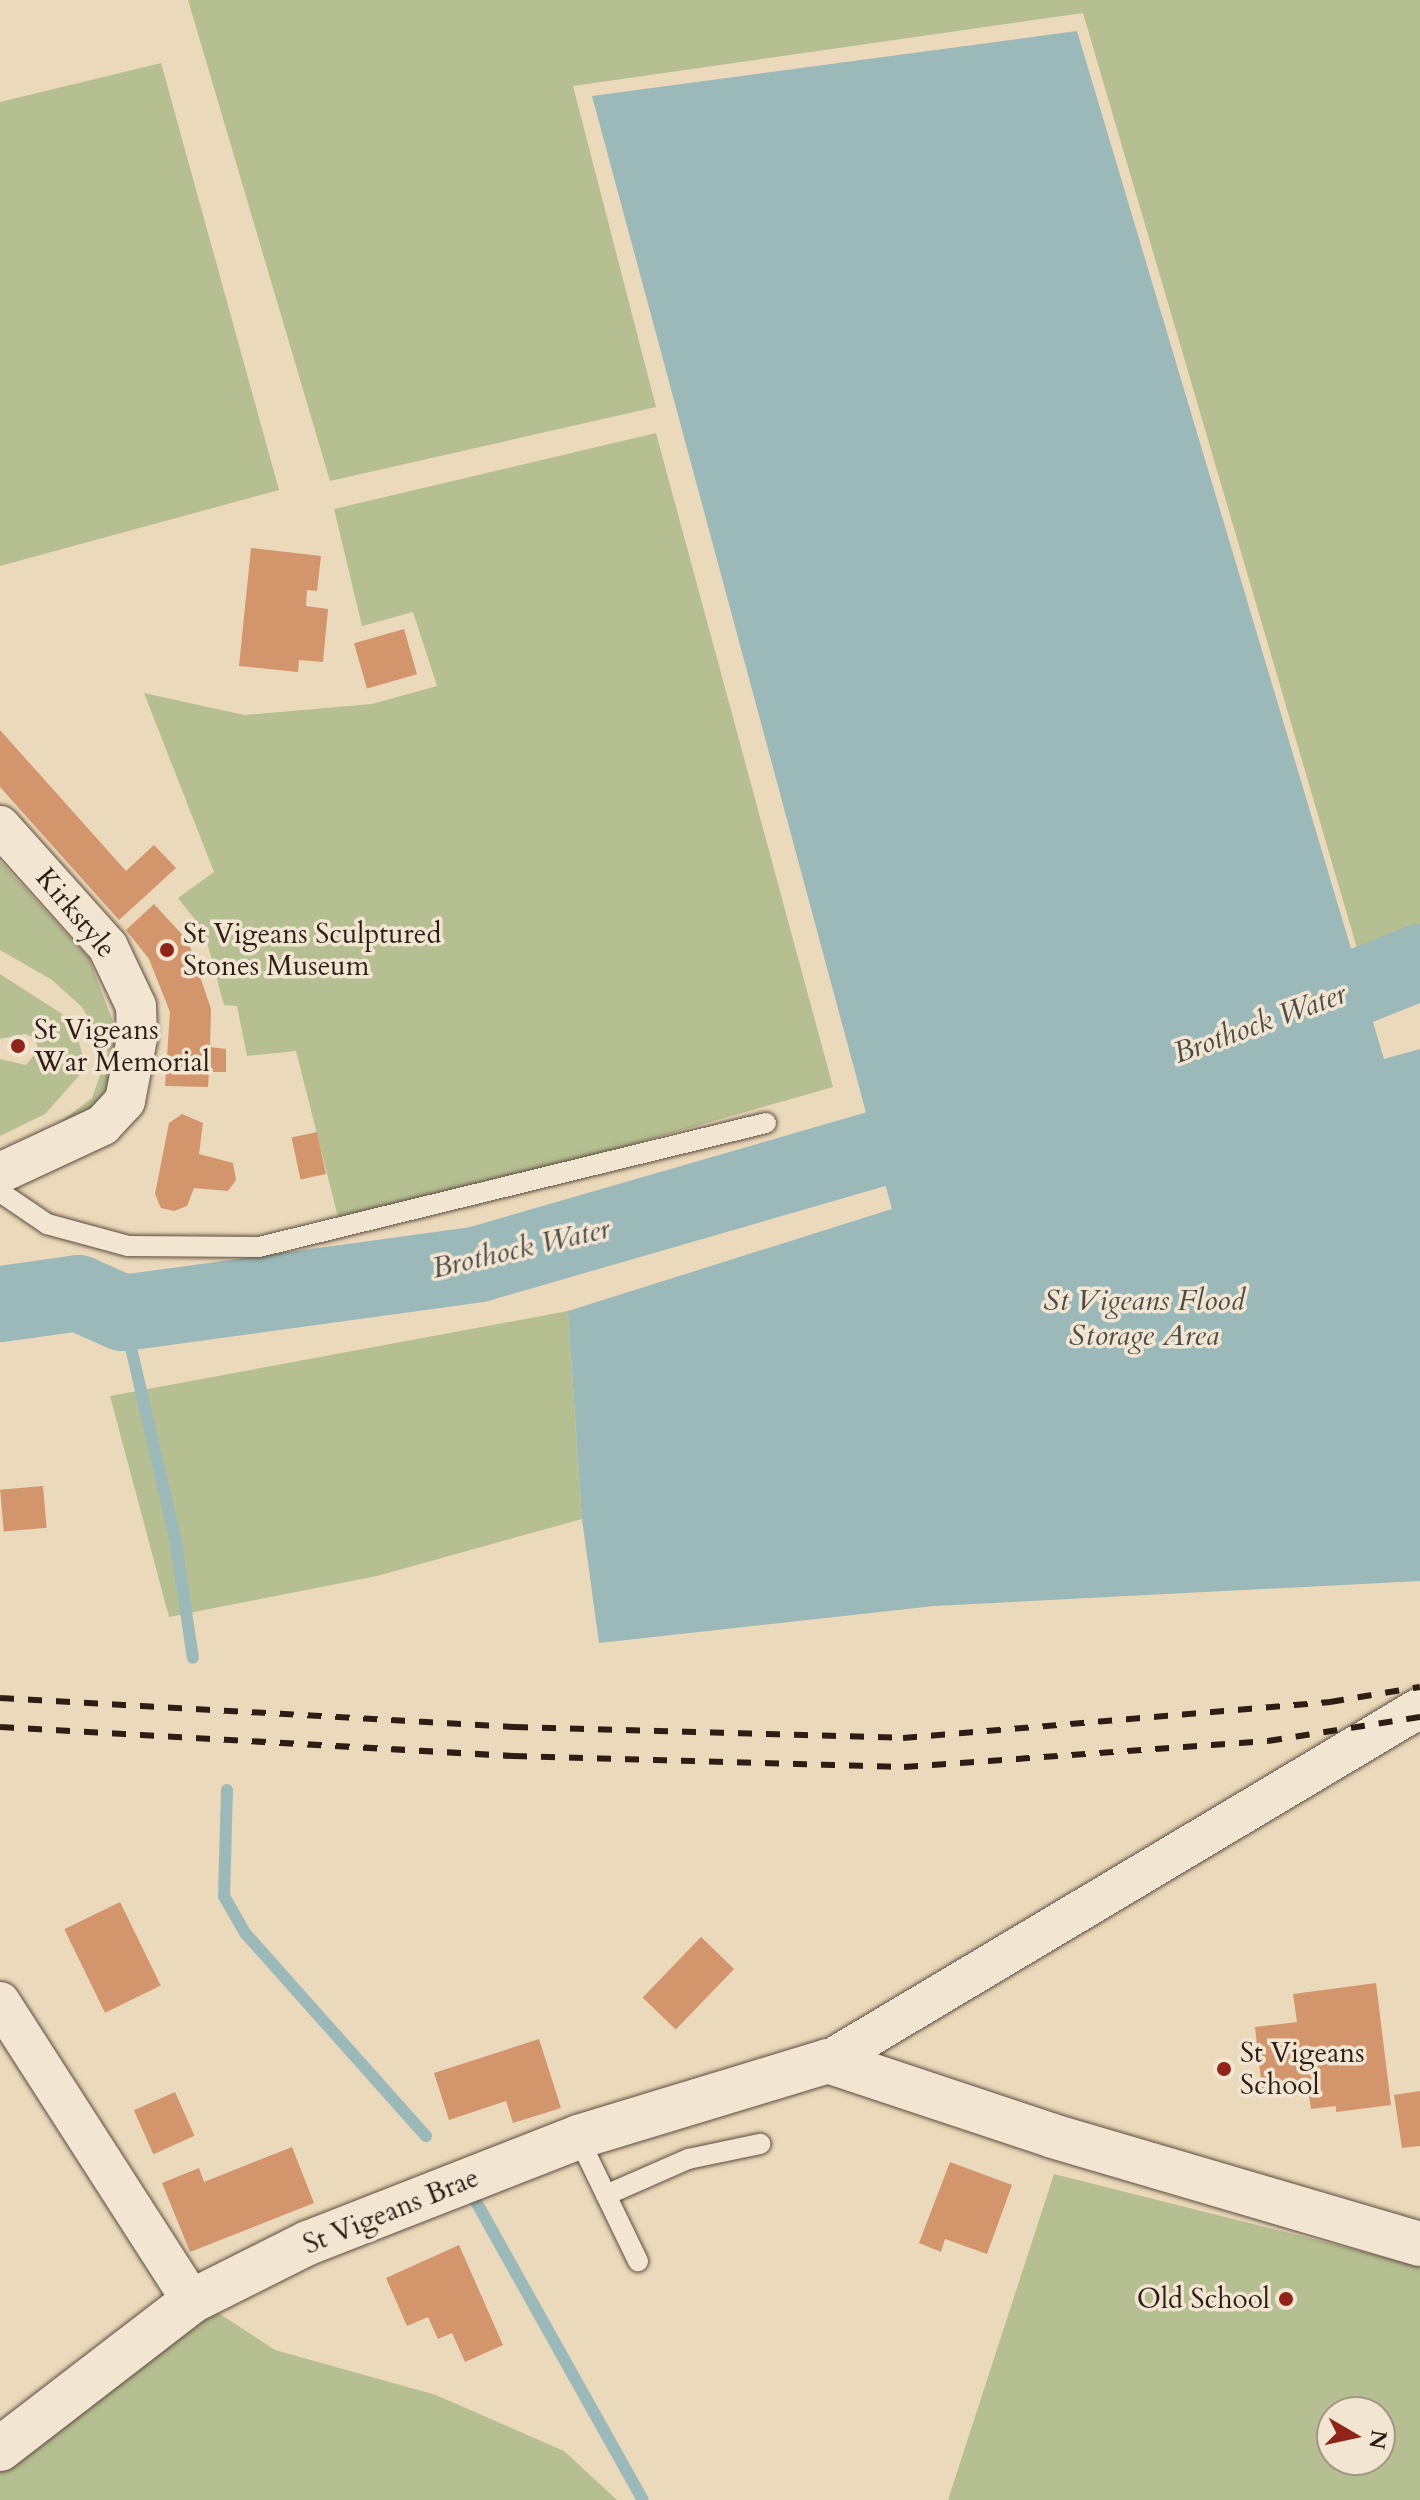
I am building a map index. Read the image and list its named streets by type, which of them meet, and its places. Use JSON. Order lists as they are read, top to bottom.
{
  "streets": {
    "street": ["Kirkstyle", "St Vigeans Brae"]
  },
  "water": ["Brothock Water", "St Vigeans Flood Storage Area"],
  "places": [
    "St Vigeans Sculptured Stones Museum",
    "St Vigeans War Memorial",
    "St Vigeans School",
    "Old School"
  ],
  "north": "right"
}
